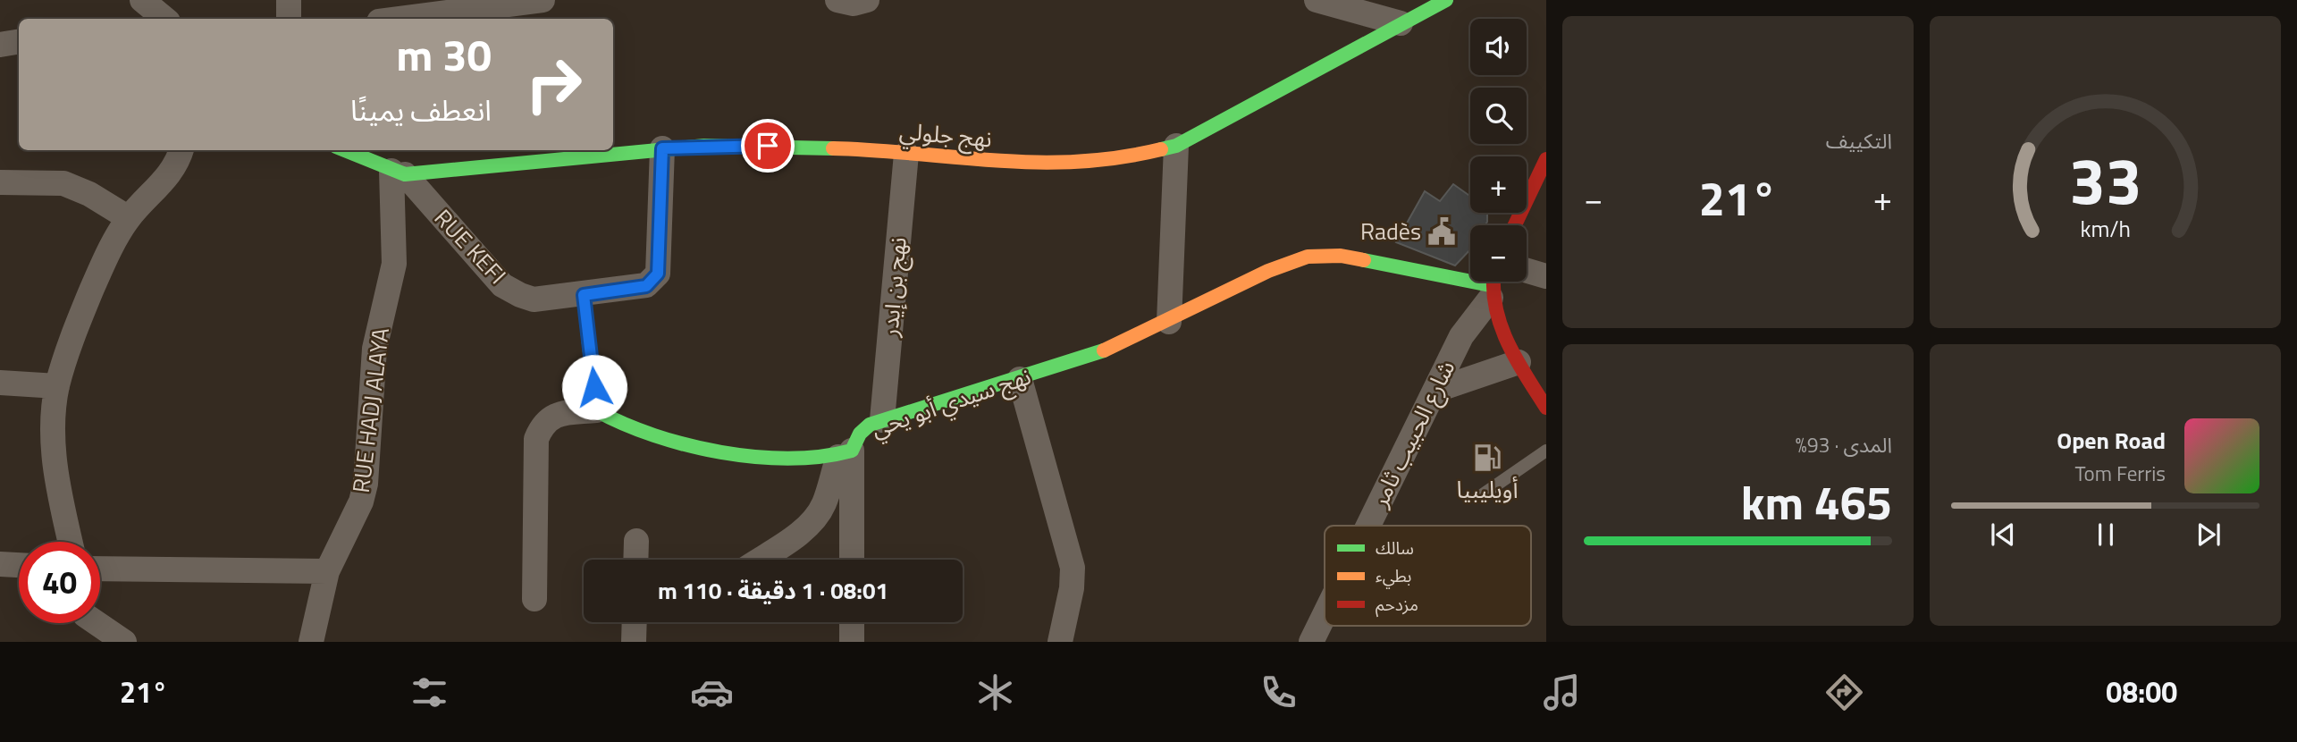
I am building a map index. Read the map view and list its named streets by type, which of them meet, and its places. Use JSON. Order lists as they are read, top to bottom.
{
  "streets": {
    "street": [
      "نهج جلولي",
      "RUE KEFI",
      "نهج بن إيدر",
      "نهج سيدي أبو يحي",
      "RUE HADJ ALAYA",
      "شارع الحبيب ثامر"
    ]
  },
  "crossings": [
    ["نهج جلولي", "RUE KEFI"],
    ["نهج جلولي", "نهج بن إيدر"],
    ["نهج جلولي", "RUE HADJ ALAYA"],
    ["RUE KEFI", "RUE HADJ ALAYA"],
    ["نهج بن إيدر", "نهج سيدي أبو يحي"],
    ["نهج سيدي أبو يحي", "شارع الحبيب ثامر"]
  ],
  "places": {
    "public building": ["Radès"],
    "fuel station": ["أويليبيا"]
  },
  "legend": ["سالك", "بطيء", "مزدحم"],
  "page": {
    "tile": [
      "التكييف",
      ["المدى · 93%", "465 km"]
    ],
    "map_buttons": ["+", "−"],
    "turn": ["30 m", "انعطف يمينًا"],
    "heat": ["−", "21°", "+"],
    "song": ["Open Road", "Tom Ferris"],
    "limit": "40",
    "trip": "08:01 · 1 دقيقة · 110 m",
    "tabs": ["08:00", "21°"],
    "gauge": ["33", "km/h"]
  }
}
